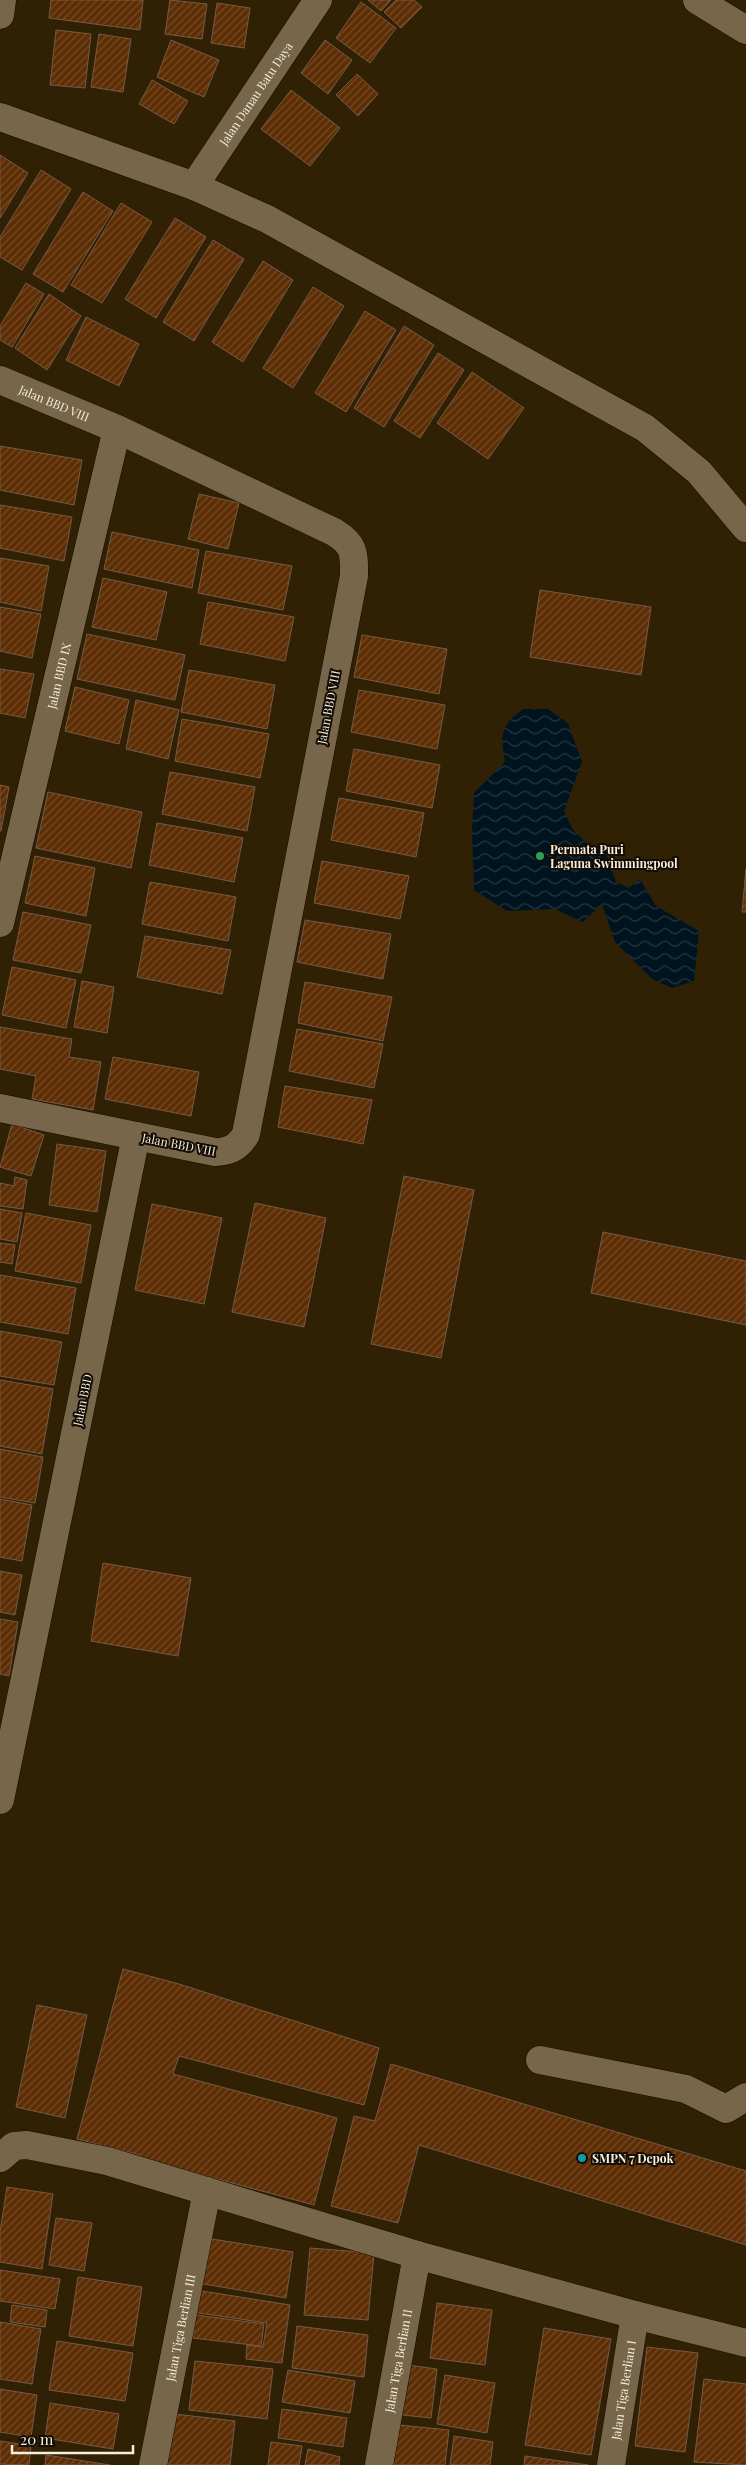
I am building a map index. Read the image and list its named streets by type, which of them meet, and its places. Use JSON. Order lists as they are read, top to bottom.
{
  "streets": {
    "street": [
      "Jalan Danau Batu Daya",
      "Jalan BBD VIII",
      "Jalan BBD IX",
      "Jalan BBD",
      "Jalan Tiga Berlian III",
      "Jalan Tiga Berlian II",
      "Jalan Tiga Berlian I"
    ]
  },
  "crossings": [
    ["Jalan BBD VIII", "Jalan BBD IX"],
    ["Jalan BBD VIII", "Jalan BBD"]
  ],
  "places": ["Permata Puri Laguna Swimmingpool", "SMPN 7 Depok"],
  "scale_bar": "20 m"
}
